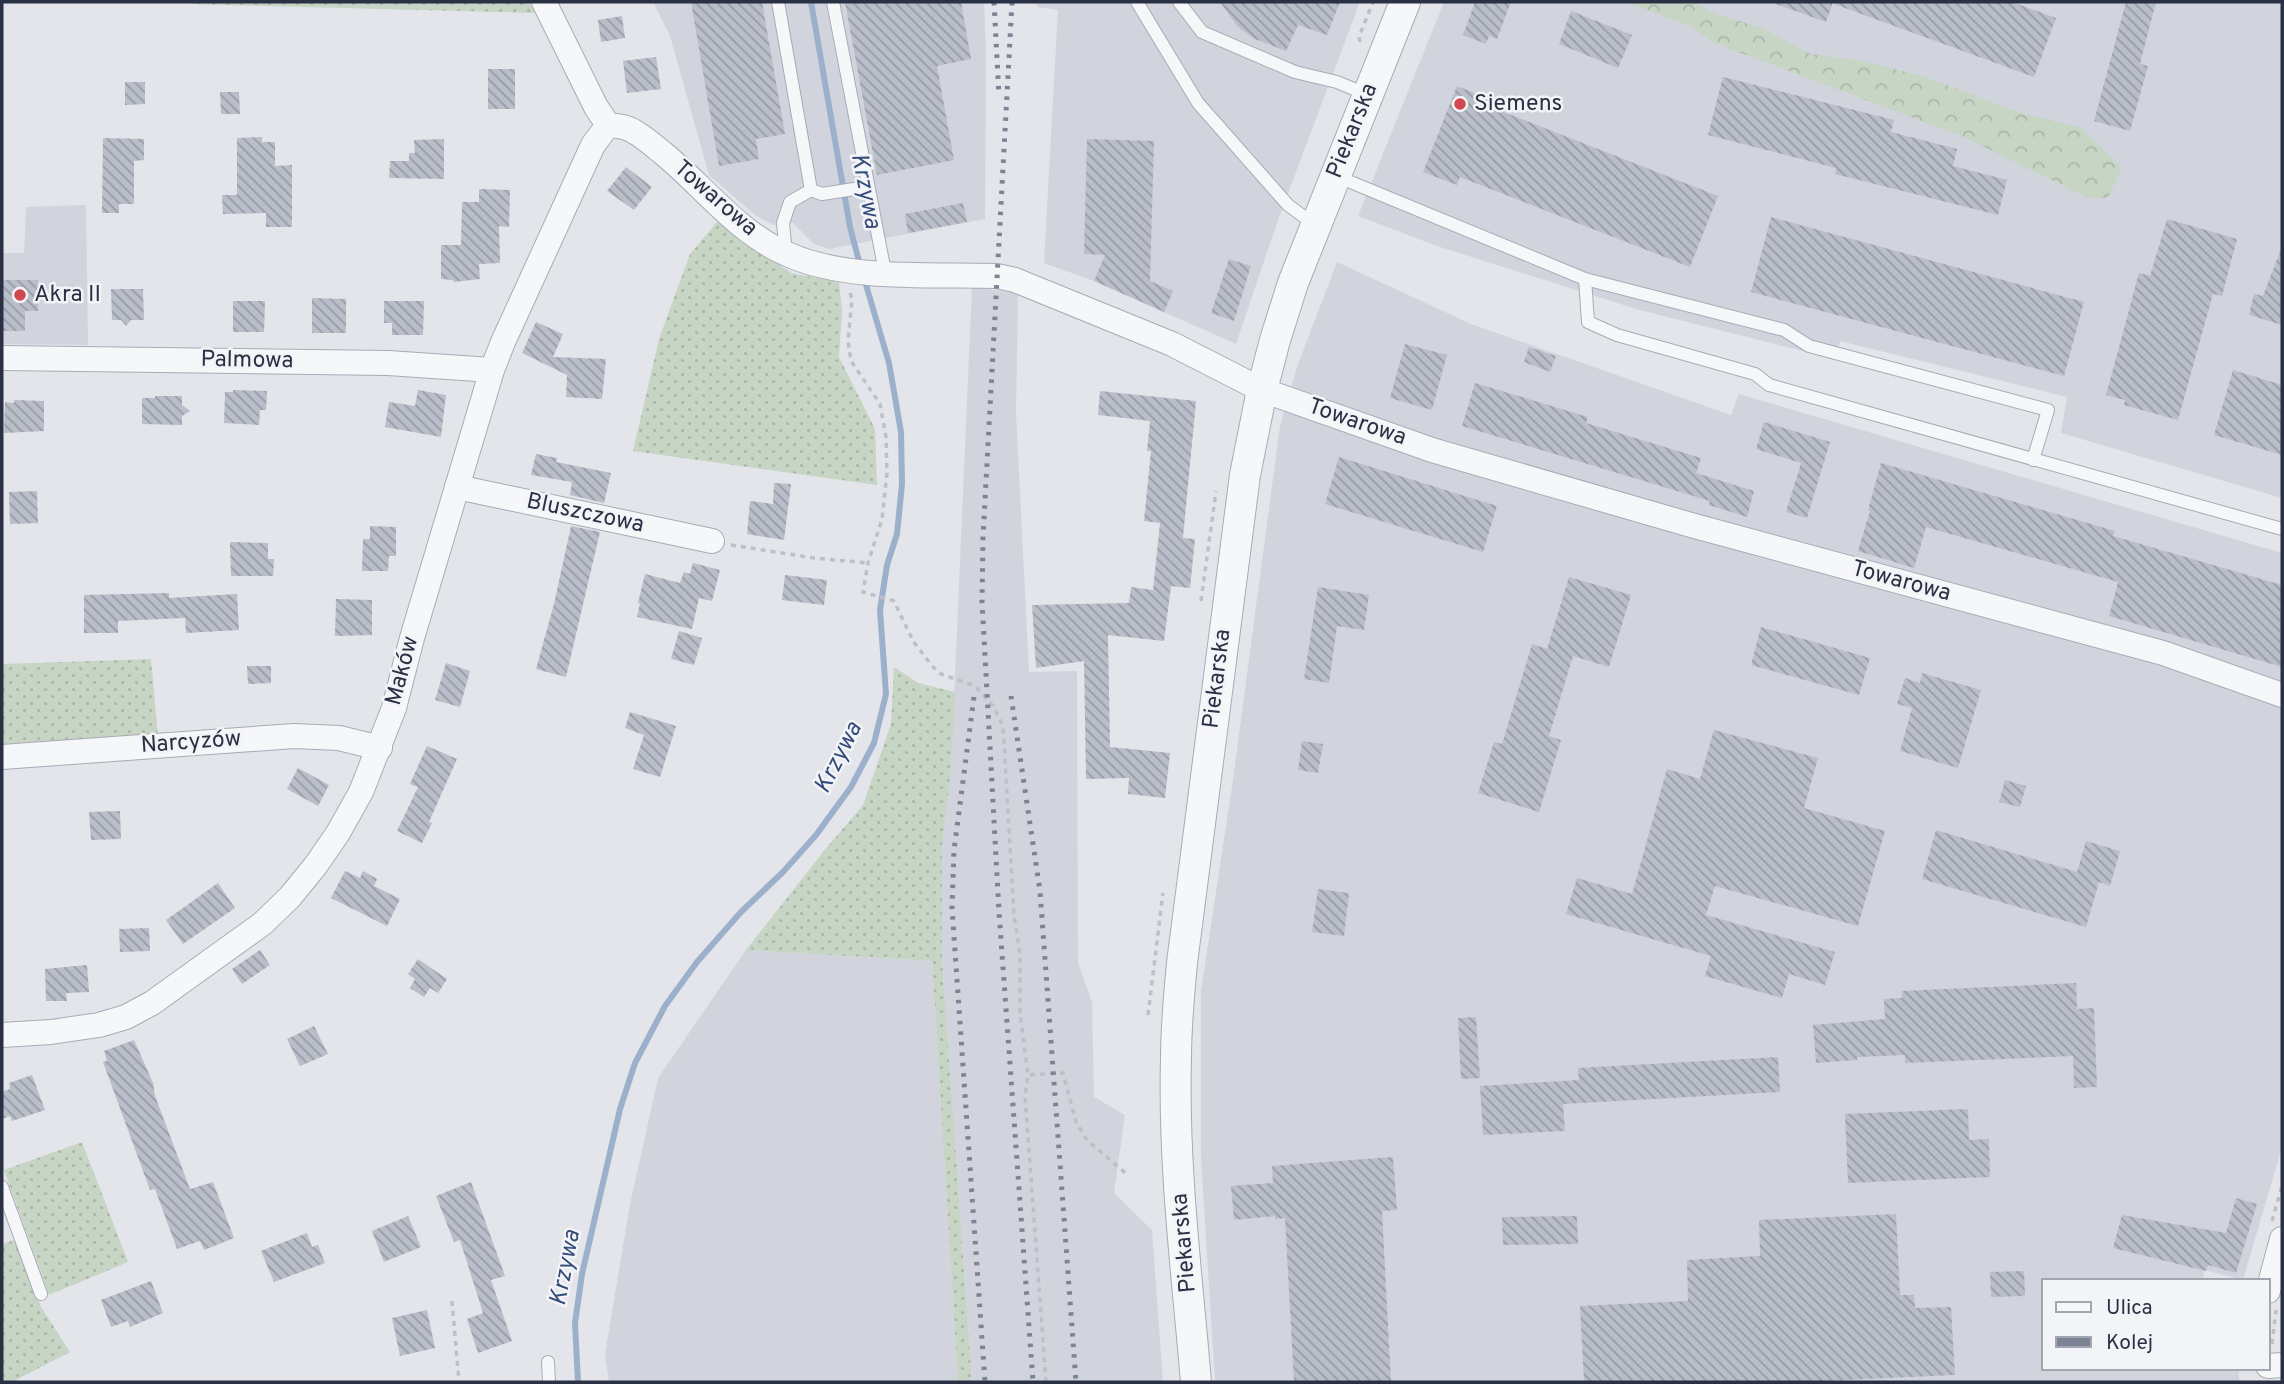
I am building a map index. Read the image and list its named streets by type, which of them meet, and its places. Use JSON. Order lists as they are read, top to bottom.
{
  "streets": {
    "street": [
      "Piekarska",
      "Towarowa",
      "Palmowa",
      "Bluszczowa",
      "Maków",
      "Narcyzów"
    ]
  },
  "crossings": [
    ["Piekarska", "Towarowa"],
    ["Towarowa", "Maków"],
    ["Palmowa", "Maków"],
    ["Bluszczowa", "Maków"],
    ["Maków", "Narcyzów"]
  ],
  "water": ["Krzywa"],
  "places": ["Siemens", "Akra II"],
  "legend": ["Ulica", "Kolej"]
}
